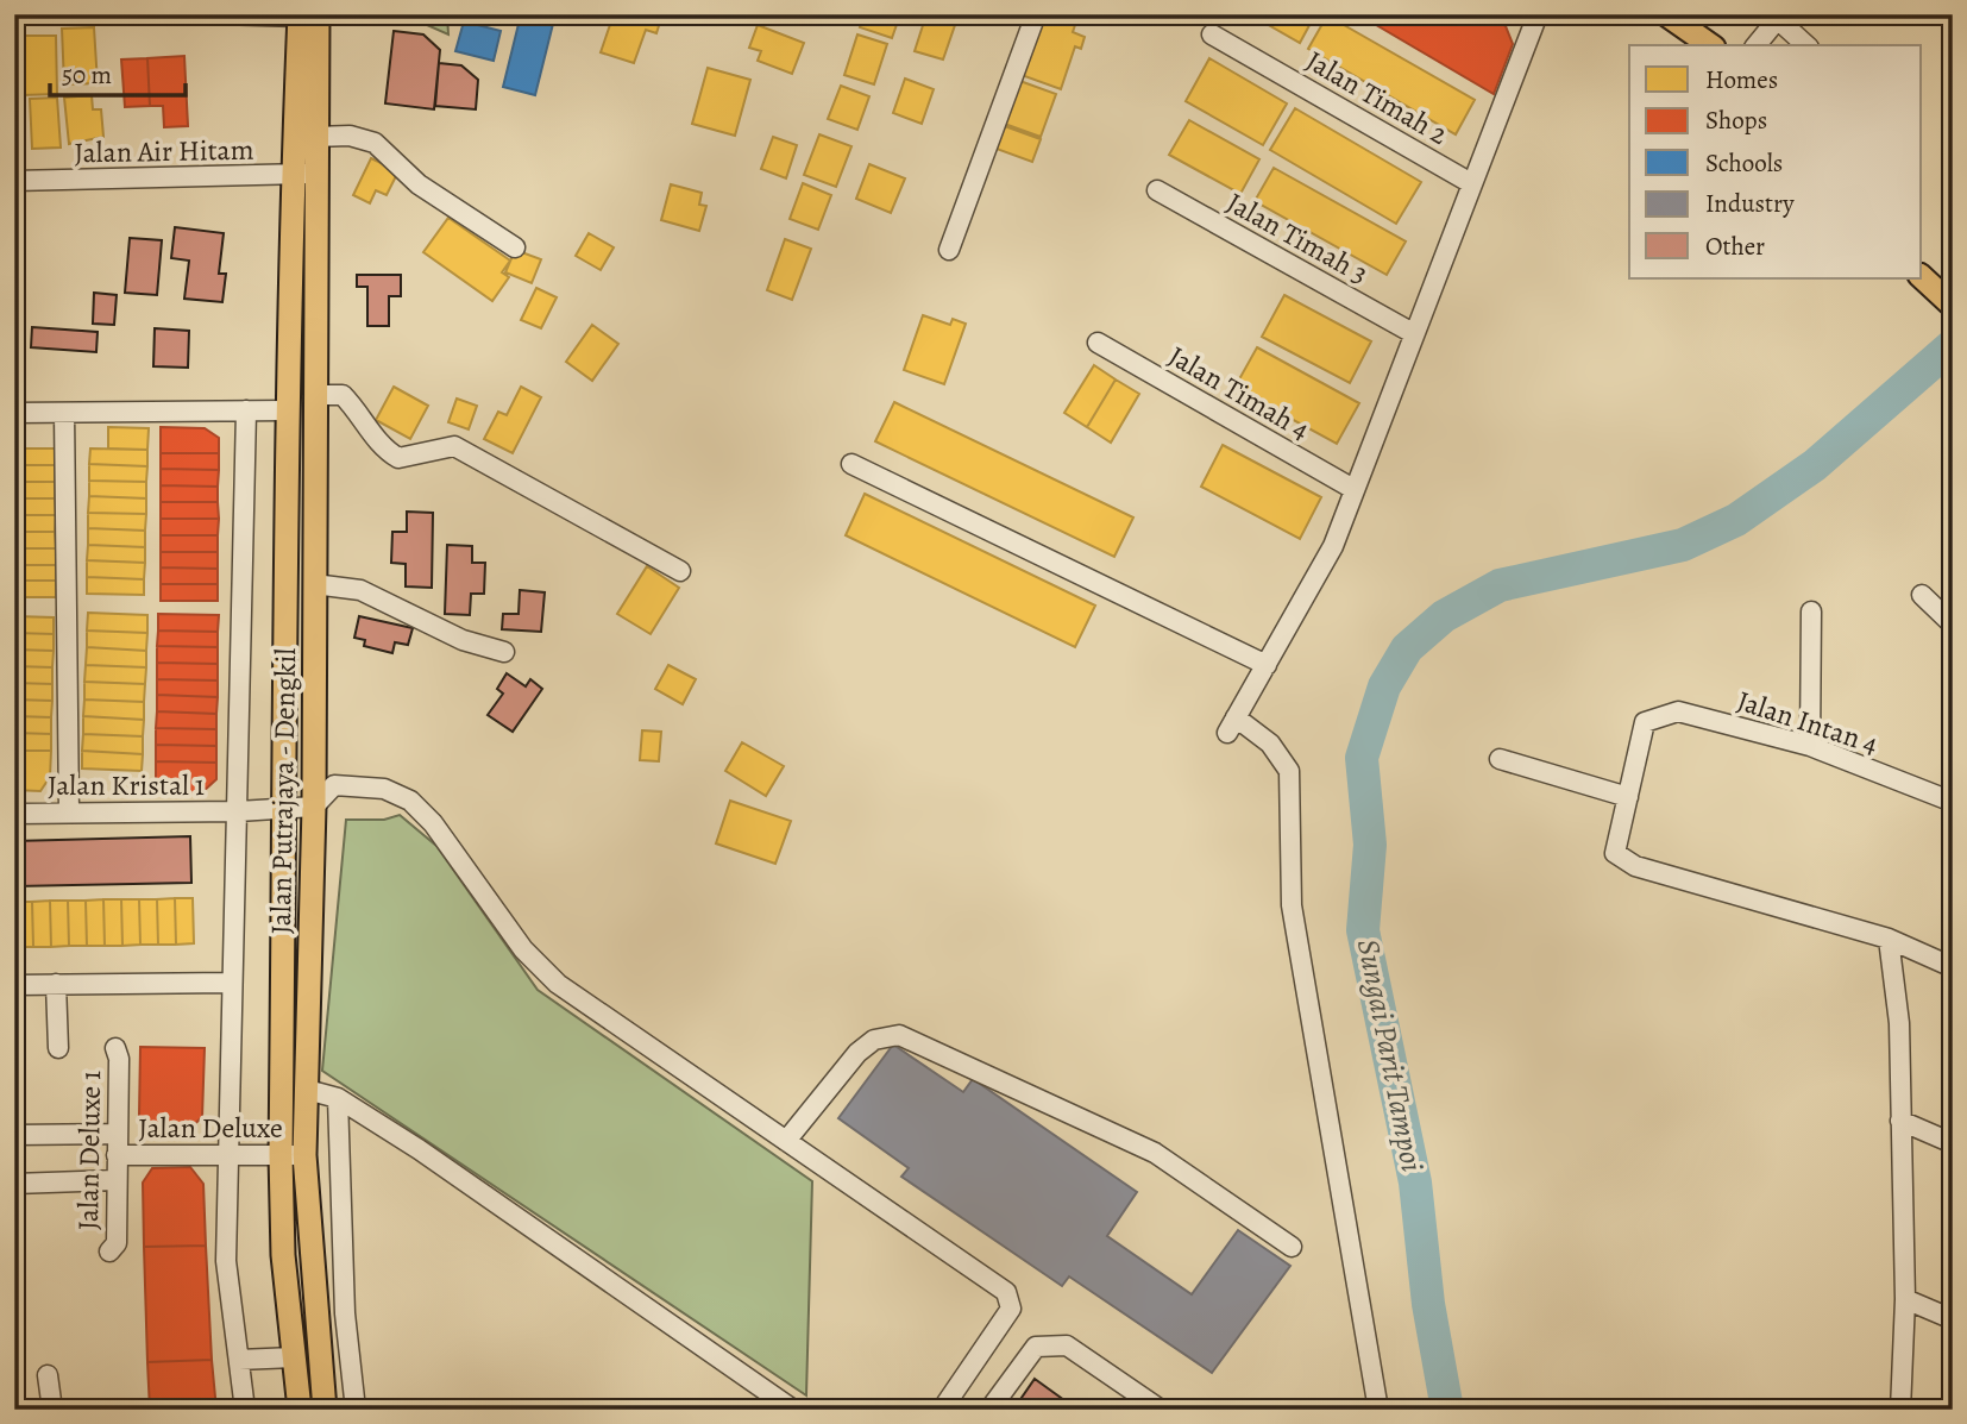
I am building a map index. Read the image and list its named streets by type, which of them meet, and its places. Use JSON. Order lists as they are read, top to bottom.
{
  "streets": {
    "main road": ["Jalan Putrajaya - Dengkil"],
    "street": [
      "Jalan Timah 2",
      "Jalan Air Hitam",
      "Jalan Timah 3",
      "Jalan Timah 4",
      "Jalan Intan 4",
      "Jalan Kristal 1",
      "Jalan Deluxe",
      "Jalan Deluxe 1"
    ]
  },
  "crossings": [
    ["Jalan Air Hitam", "Jalan Putrajaya - Dengkil"],
    ["Jalan Kristal 1", "Jalan Putrajaya - Dengkil"],
    ["Jalan Putrajaya - Dengkil", "Jalan Deluxe"],
    ["Jalan Deluxe", "Jalan Deluxe 1"]
  ],
  "water": ["Sungai Parit Tampoi"],
  "legend": [
    "Homes",
    "Shops",
    "Schools",
    "Industry",
    "Other"
  ],
  "scale_bar": "50 m"
}
